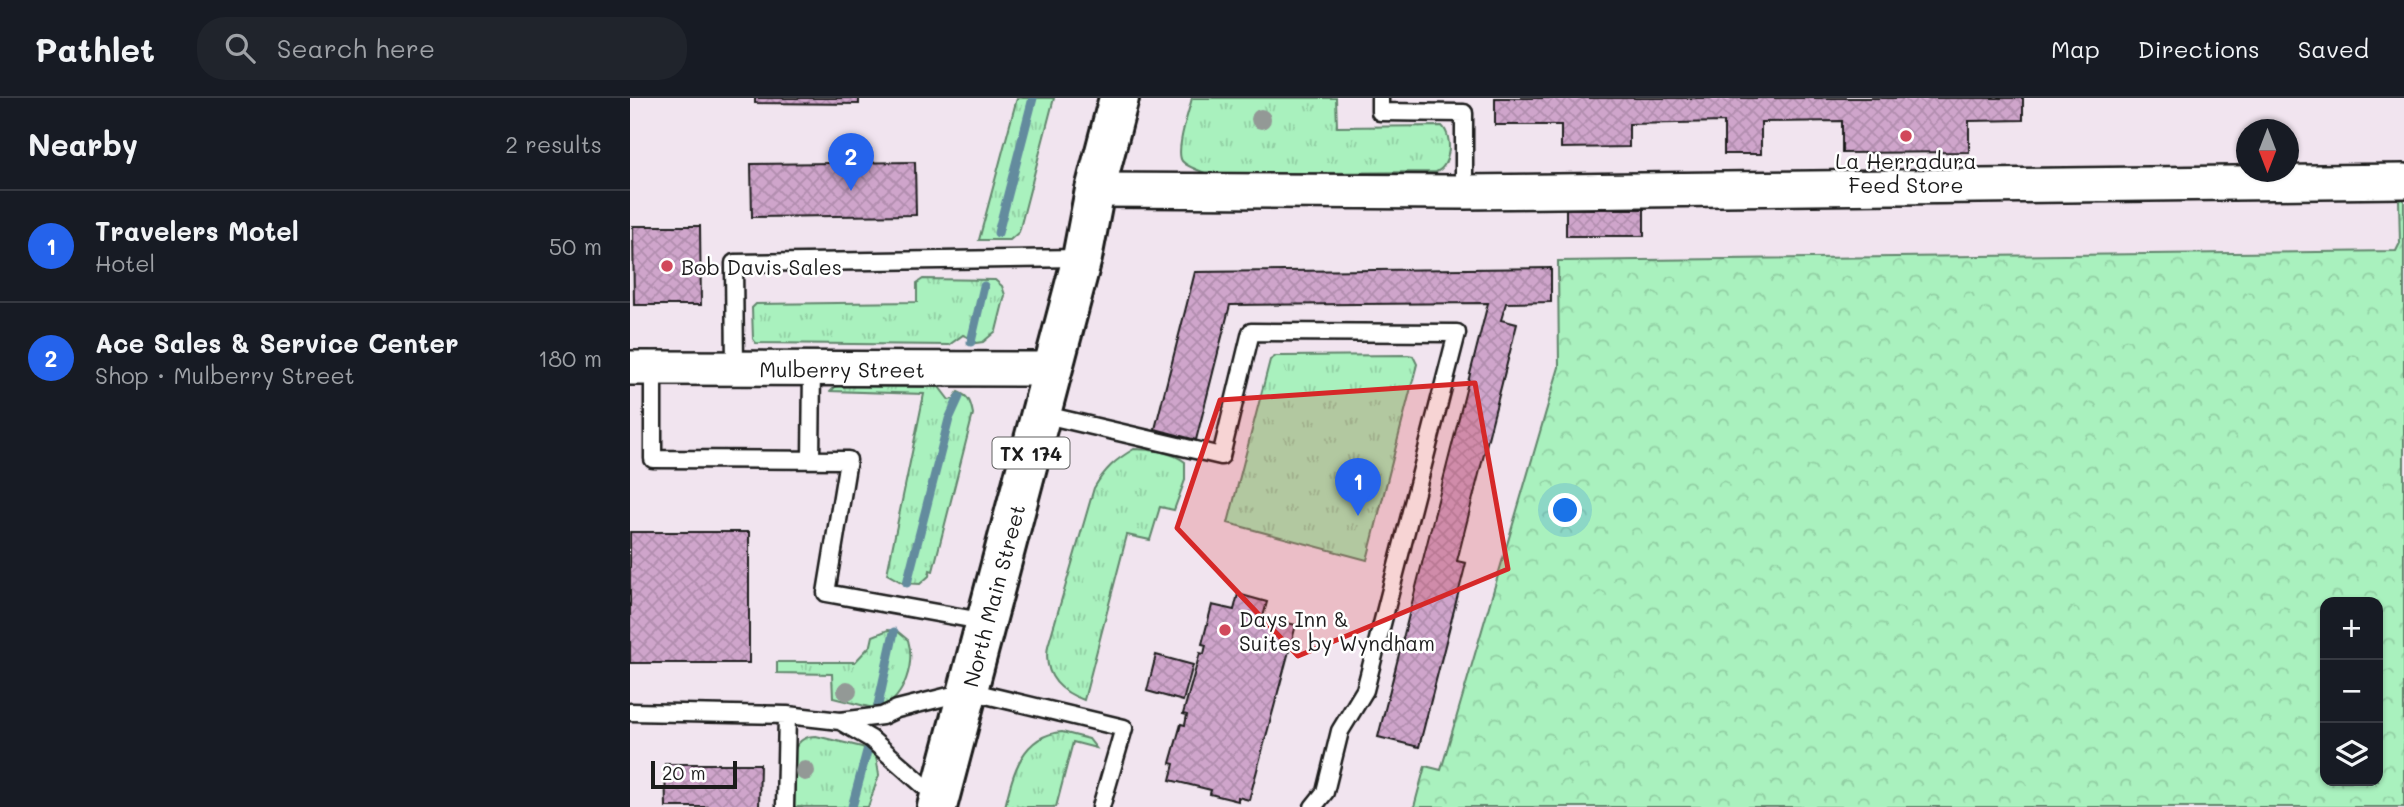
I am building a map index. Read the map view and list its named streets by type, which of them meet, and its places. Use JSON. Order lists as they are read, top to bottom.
{
  "streets": {
    "main road": ["TX 174", "North Main Street"],
    "street": ["Mulberry Street"]
  },
  "crossings": [
    ["Mulberry Street", "North Main Street"]
  ],
  "places": ["La Herradura Feed Store", "Bob Davis Sales", "Days Inn & Suites by Wyndham"],
  "scale_bar": "20 m",
  "north": "bottom",
  "page": {
    "header": "Pathlet",
    "search": "Search here",
    "nav": ["Map", "Directions", "Saved"],
    "heading": ["Nearby", "2 results"],
    "pins": ["2", "1"],
    "list": [
      {
        "mark": "1",
        "name": "Travelers Motel",
        "note": "Hotel",
        "value": "50 m"
      },
      {
        "mark": "2",
        "name": "Ace Sales & Service Center",
        "note": "Shop · Mulberry Street",
        "value": "180 m"
      }
    ],
    "map_buttons": ["+", "−"],
    "scale": "20 m"
  }
}
